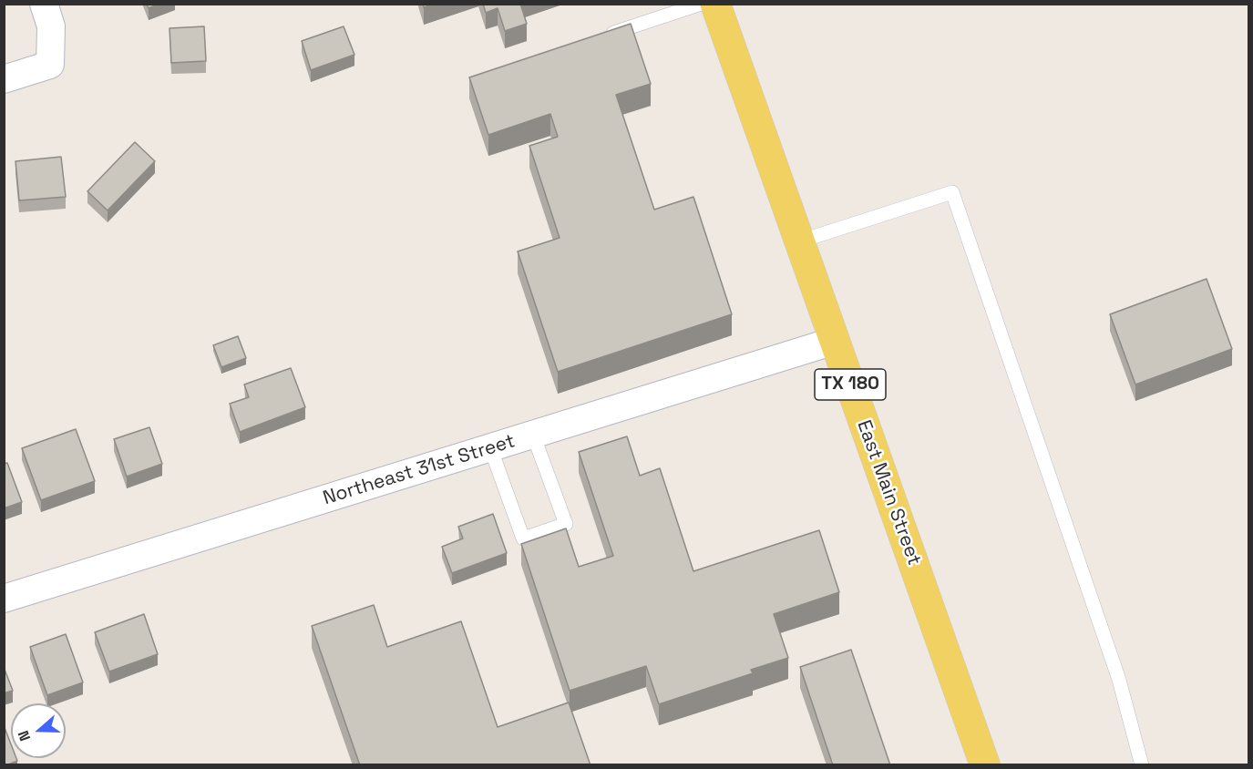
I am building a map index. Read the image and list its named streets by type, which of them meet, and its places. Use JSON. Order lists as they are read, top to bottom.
{
  "streets": {
    "main road": ["TX 180", "East Main Street"],
    "street": ["Northeast 31st Street"]
  },
  "crossings": [
    ["Northeast 31st Street", "East Main Street"]
  ],
  "north": "left"
}
